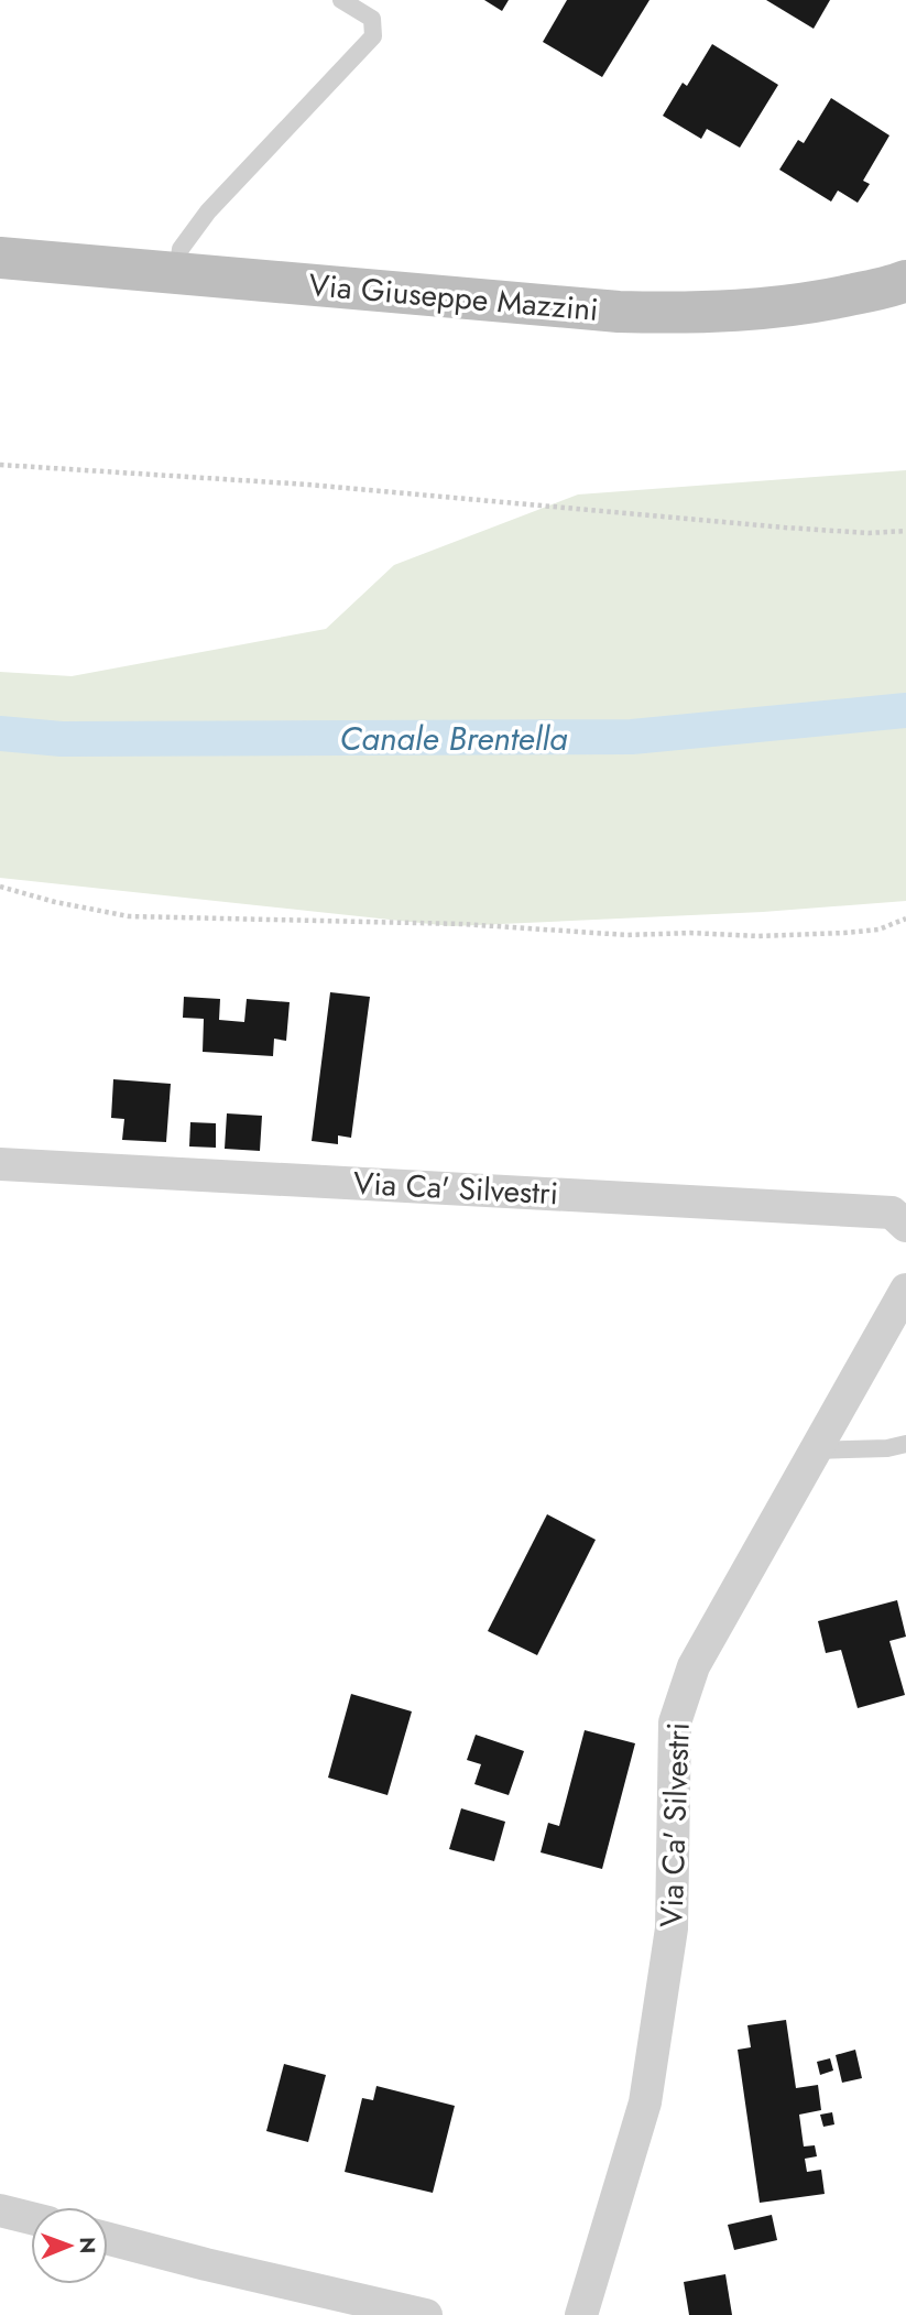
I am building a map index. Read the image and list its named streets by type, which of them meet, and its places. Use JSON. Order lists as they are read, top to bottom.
{
  "streets": {
    "main road": ["Via Giuseppe Mazzini"],
    "street": ["Via Ca' Silvestri"]
  },
  "water": ["Canale Brentella"],
  "north": "right"
}
